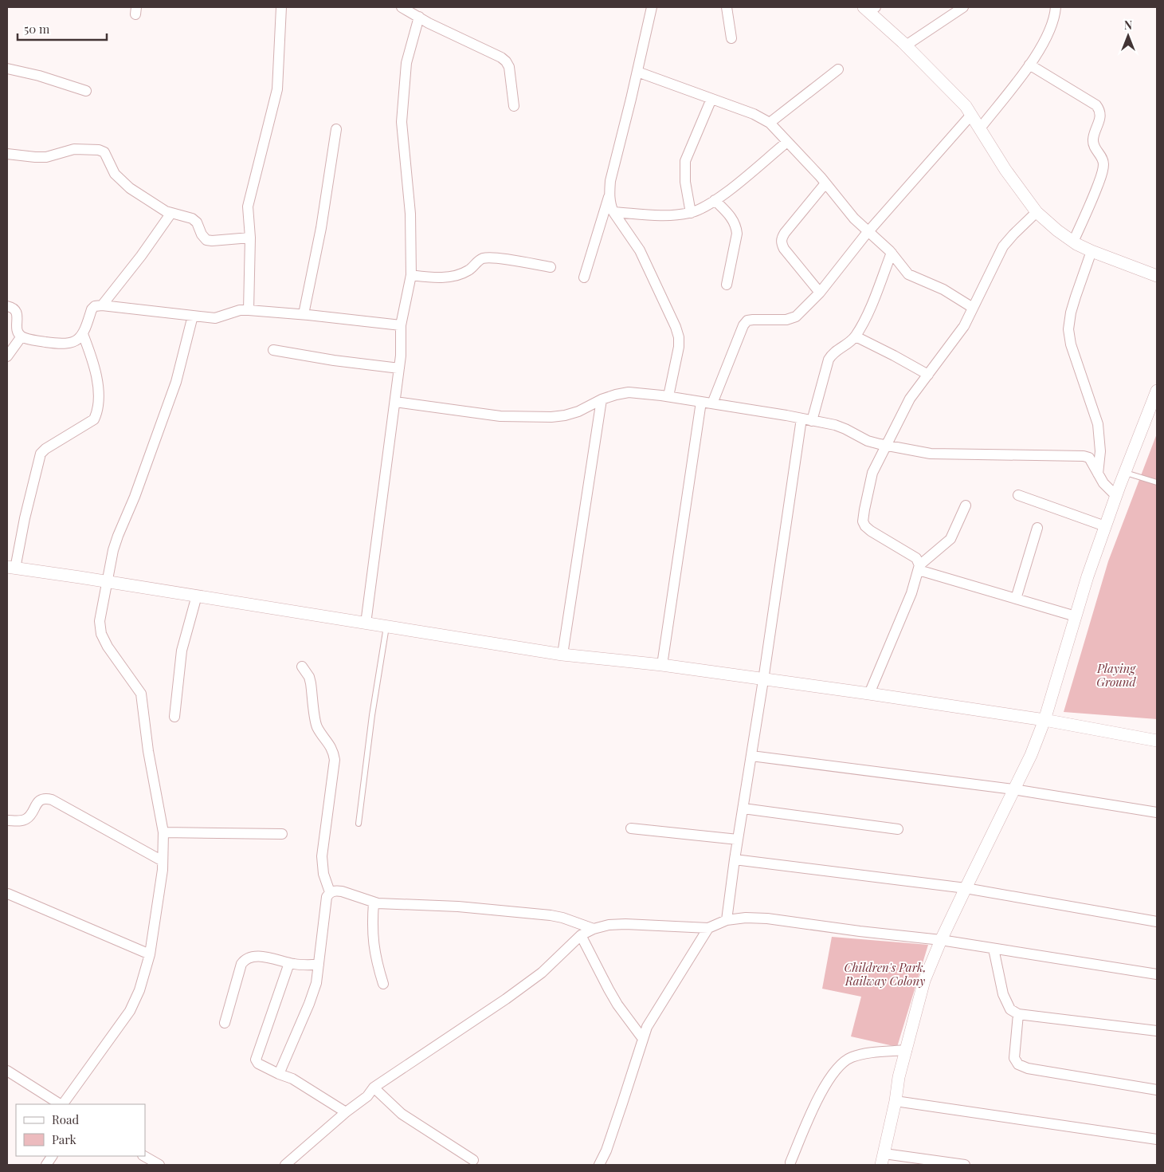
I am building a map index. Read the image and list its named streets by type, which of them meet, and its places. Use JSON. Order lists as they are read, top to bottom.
{
  "parks": ["Playing Ground", "Children's Park, Railway Colony"],
  "legend": ["Road", "Park"],
  "scale_bar": "50 m",
  "north": "top"
}
